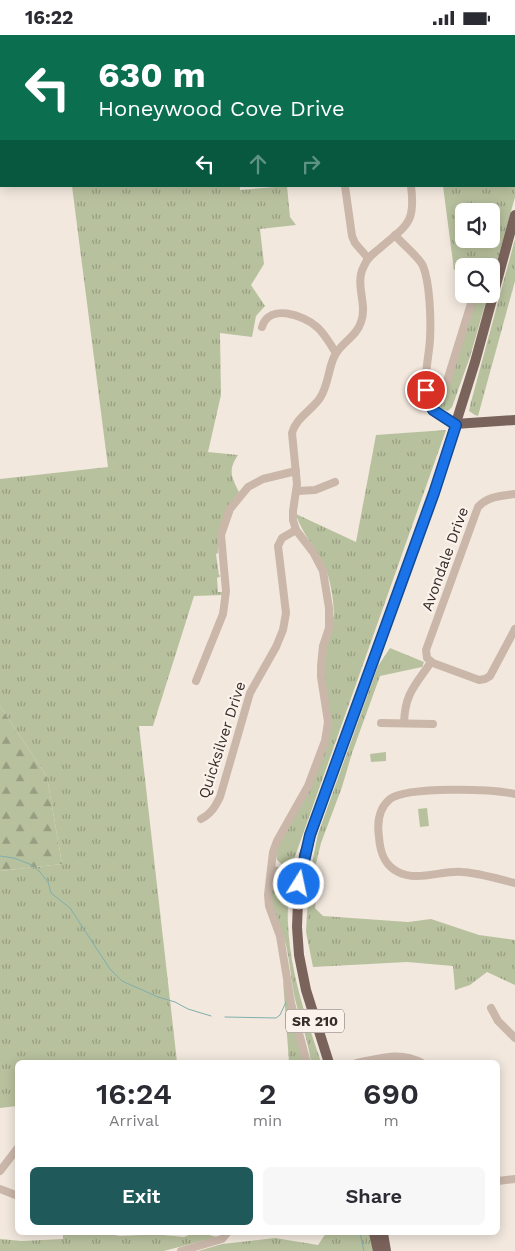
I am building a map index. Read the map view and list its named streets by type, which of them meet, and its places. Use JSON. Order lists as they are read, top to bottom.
{
  "streets": {
    "main road": ["SR 210"],
    "street": ["Avondale Drive", "Quicksilver Drive"]
  },
  "page": {
    "status": "16:22",
    "turn": ["630 m", "Honeywood Cove Drive"],
    "eta": [
      "16:24",
      "Arrival",
      "2",
      "min",
      "690",
      "m"
    ],
    "buttons": ["Exit", "Share"]
  }
}
